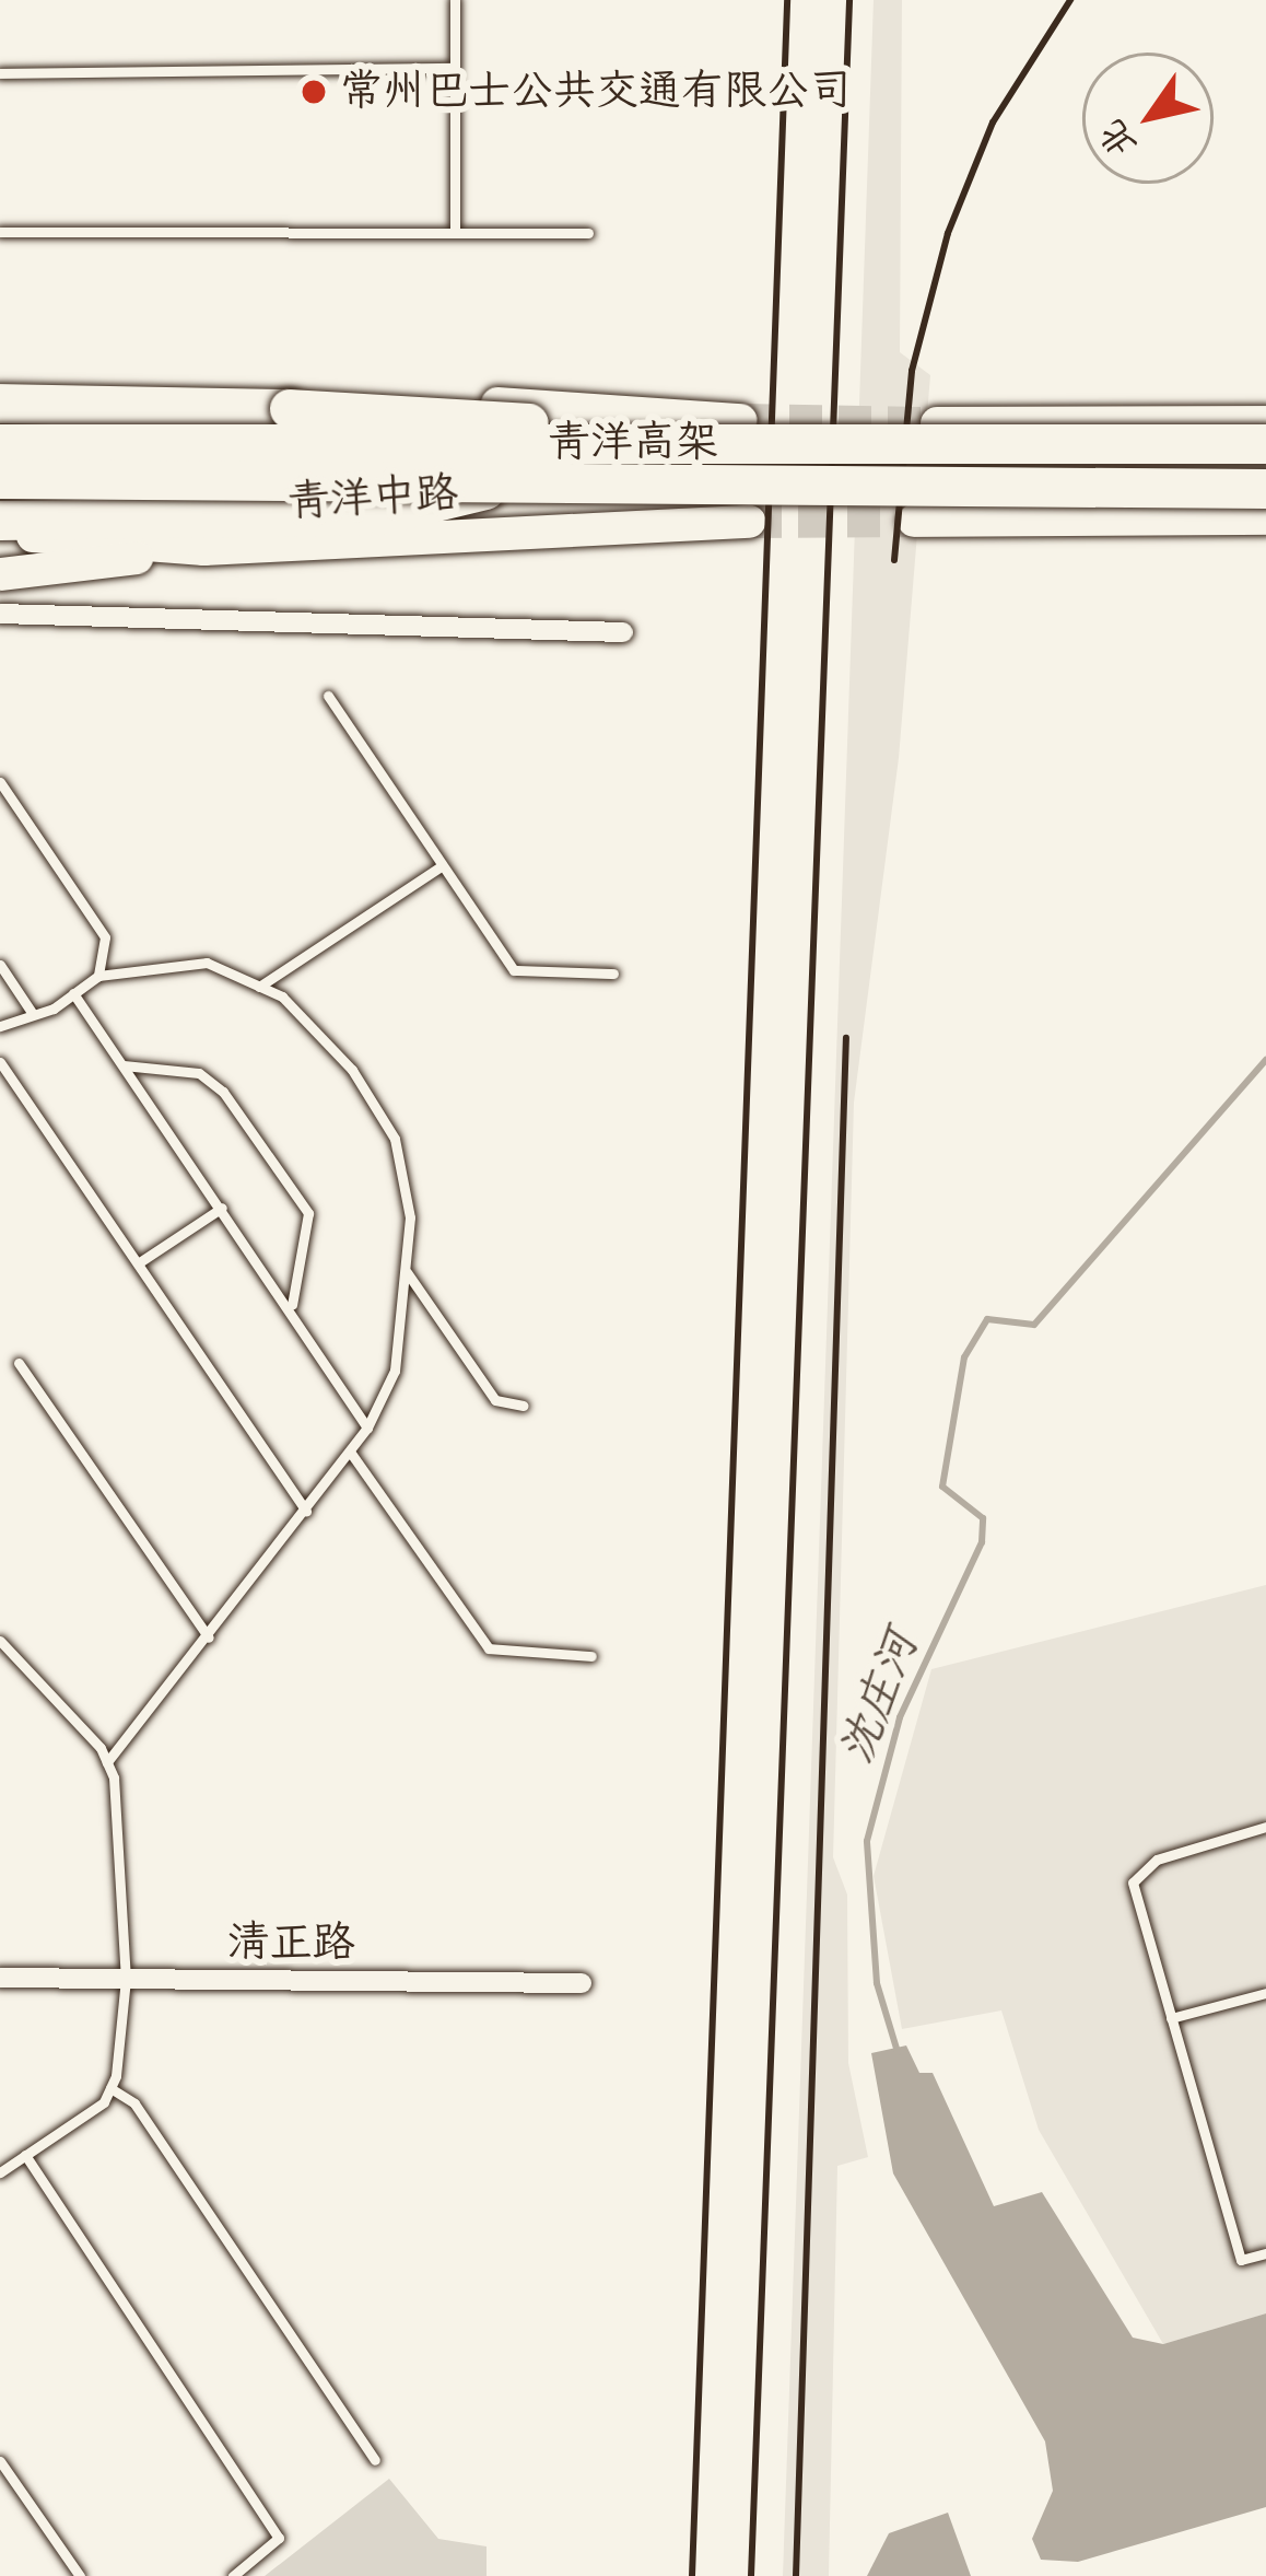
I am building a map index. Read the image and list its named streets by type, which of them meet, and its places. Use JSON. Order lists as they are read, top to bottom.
{
  "streets": {
    "highway": ["青洋高架"],
    "main road": ["青洋中路"],
    "street": ["清正路"]
  },
  "crossings": [
    ["青洋高架", "青洋中路"]
  ],
  "water": ["沈庄河"],
  "places": ["常州巴士公共交通有限公司"],
  "north": "bottom left"
}
